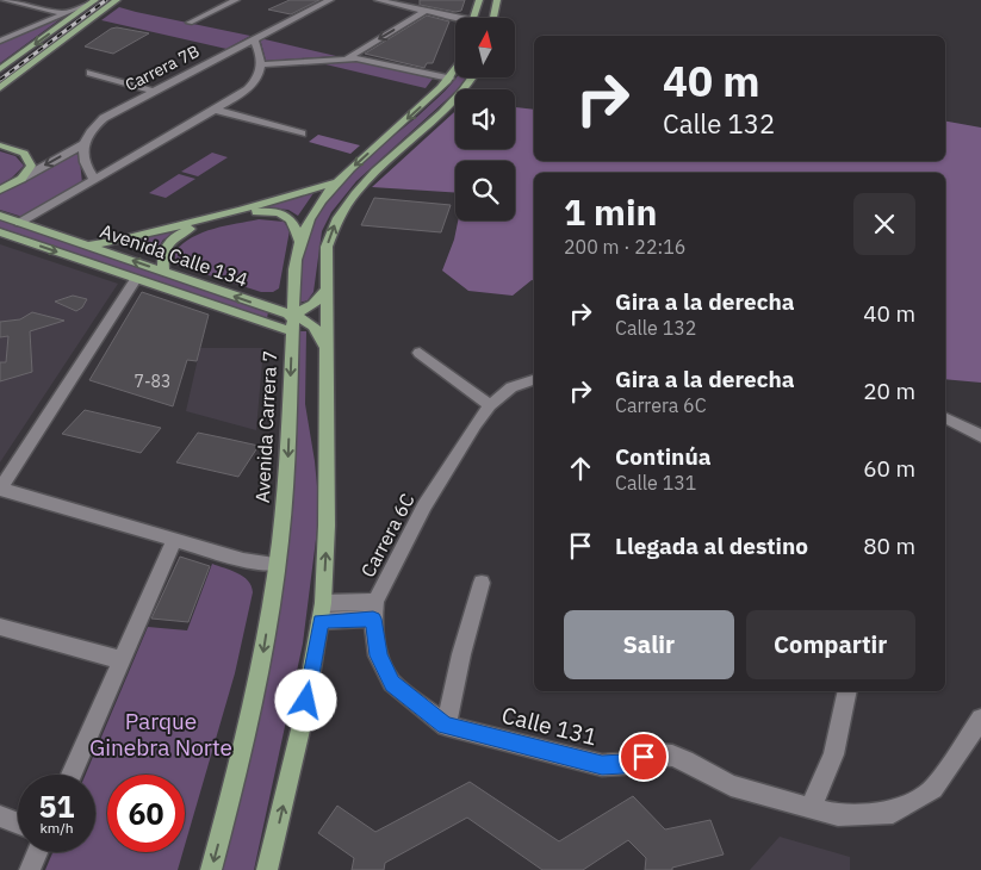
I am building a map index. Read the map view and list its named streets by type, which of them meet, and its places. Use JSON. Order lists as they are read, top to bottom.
{
  "streets": {
    "main road": ["Avenida Calle 134", "Avenida Carrera 7"],
    "street": ["Carrera 7B", "Carrera 6C", "Calle 131"]
  },
  "crossings": [
    ["Avenida Calle 134", "Avenida Carrera 7"]
  ],
  "parks": ["Parque Ginebra Norte"],
  "house_numbers": ["7-83"],
  "north": "top",
  "page": {
    "turn": ["40 m", "Calle 132"],
    "heading": ["1 min", "200 m · 22:16"],
    "list": [
      {
        "name": "Gira a la derecha",
        "note": "Calle 132",
        "value": "40 m"
      },
      {
        "name": "Gira a la derecha",
        "note": "Carrera 6C",
        "value": "20 m"
      },
      {
        "name": "Continúa",
        "note": "Calle 131",
        "value": "60 m"
      },
      {
        "name": "Llegada al destino",
        "value": "80 m"
      }
    ],
    "buttons": ["Salir", "Compartir"],
    "speed": "51 km/h",
    "limit": "60"
  }
}
